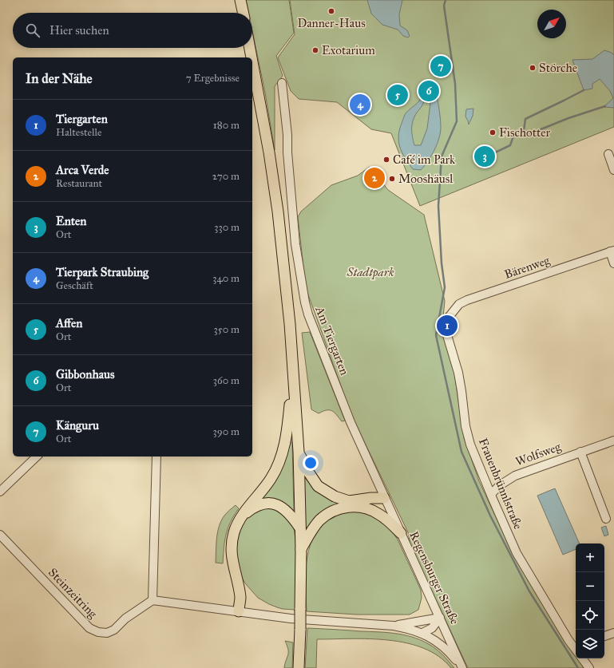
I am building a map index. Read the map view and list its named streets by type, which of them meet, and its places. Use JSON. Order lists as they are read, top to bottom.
{
  "streets": {
    "street": [
      "Bärenweg",
      "Am Tiergarten",
      "Wolfsweg",
      "Frauenbrünnlstraße",
      "Regensburger Straße",
      "Steinzeitring"
    ]
  },
  "crossings": [
    ["Bärenweg", "Frauenbrünnlstraße"],
    ["Am Tiergarten", "Regensburger Straße"],
    ["Wolfsweg", "Frauenbrünnlstraße"]
  ],
  "parks": ["Stadtpark"],
  "places": [
    "Danner-Haus",
    "Exotarium",
    "Störche",
    "Fischotter",
    "Café im Park",
    "Mooshäusl"
  ],
  "north": "top right",
  "page": {
    "search": "Hier suchen",
    "pins": [
      "7",
      "6",
      "5",
      "4",
      "3",
      "2",
      "1"
    ],
    "heading": ["In der Nähe", "7 Ergebnisse"],
    "list": [
      {
        "mark": "1",
        "name": "Tiergarten",
        "note": "Haltestelle",
        "value": "180 m"
      },
      {
        "mark": "2",
        "name": "Arca Verde",
        "note": "Restaurant",
        "value": "270 m"
      },
      {
        "mark": "3",
        "name": "Enten",
        "note": "Ort",
        "value": "330 m"
      },
      {
        "mark": "4",
        "name": "Tierpark Straubing",
        "note": "Geschäft",
        "value": "340 m"
      },
      {
        "mark": "5",
        "name": "Affen",
        "note": "Ort",
        "value": "350 m"
      },
      {
        "mark": "6",
        "name": "Gibbonhaus",
        "note": "Ort",
        "value": "360 m"
      },
      {
        "mark": "7",
        "name": "Känguru",
        "note": "Ort",
        "value": "390 m"
      }
    ],
    "map_buttons": ["+", "−"]
  }
}
